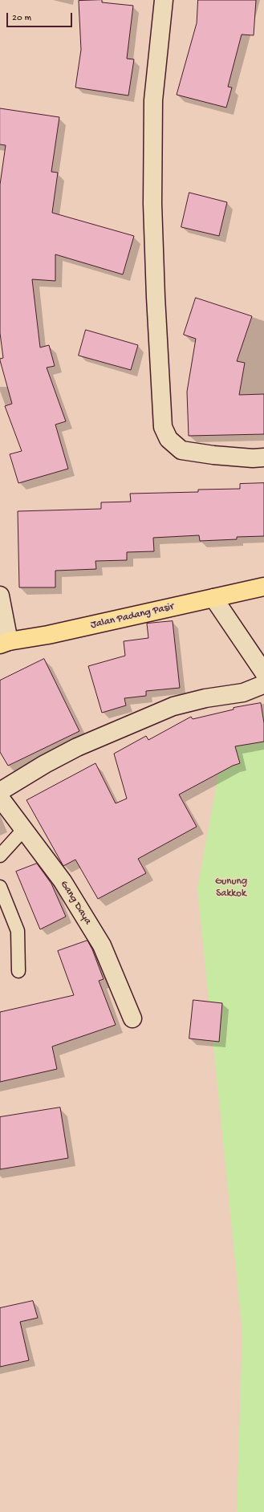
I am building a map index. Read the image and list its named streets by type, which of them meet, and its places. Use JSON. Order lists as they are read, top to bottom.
{
  "streets": {
    "highway": ["Jalan Padang Pasir"],
    "street": ["Gang Daya"]
  },
  "parks": ["Gunung Sakkok"],
  "scale_bar": "20 m"
}
